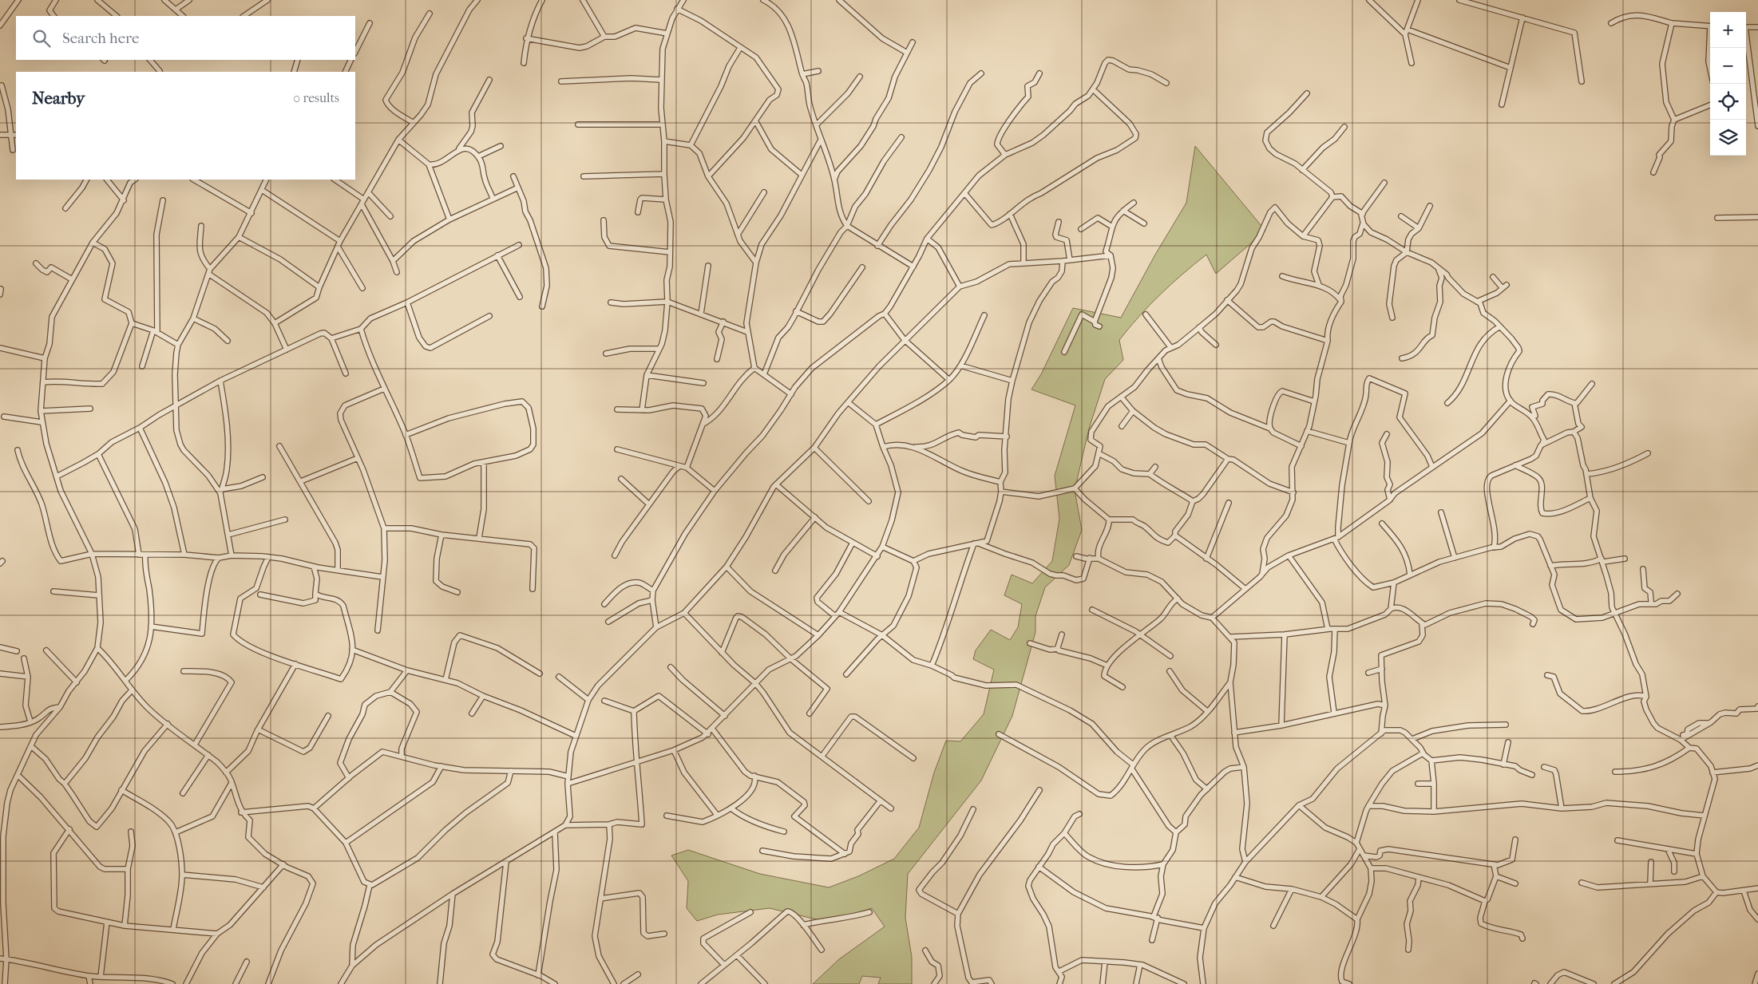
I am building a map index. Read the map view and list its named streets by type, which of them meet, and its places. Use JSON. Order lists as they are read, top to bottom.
{
  "page": {
    "map_buttons": ["+", "−"],
    "search": "Search here",
    "heading": ["Nearby", "0 results"]
  }
}
